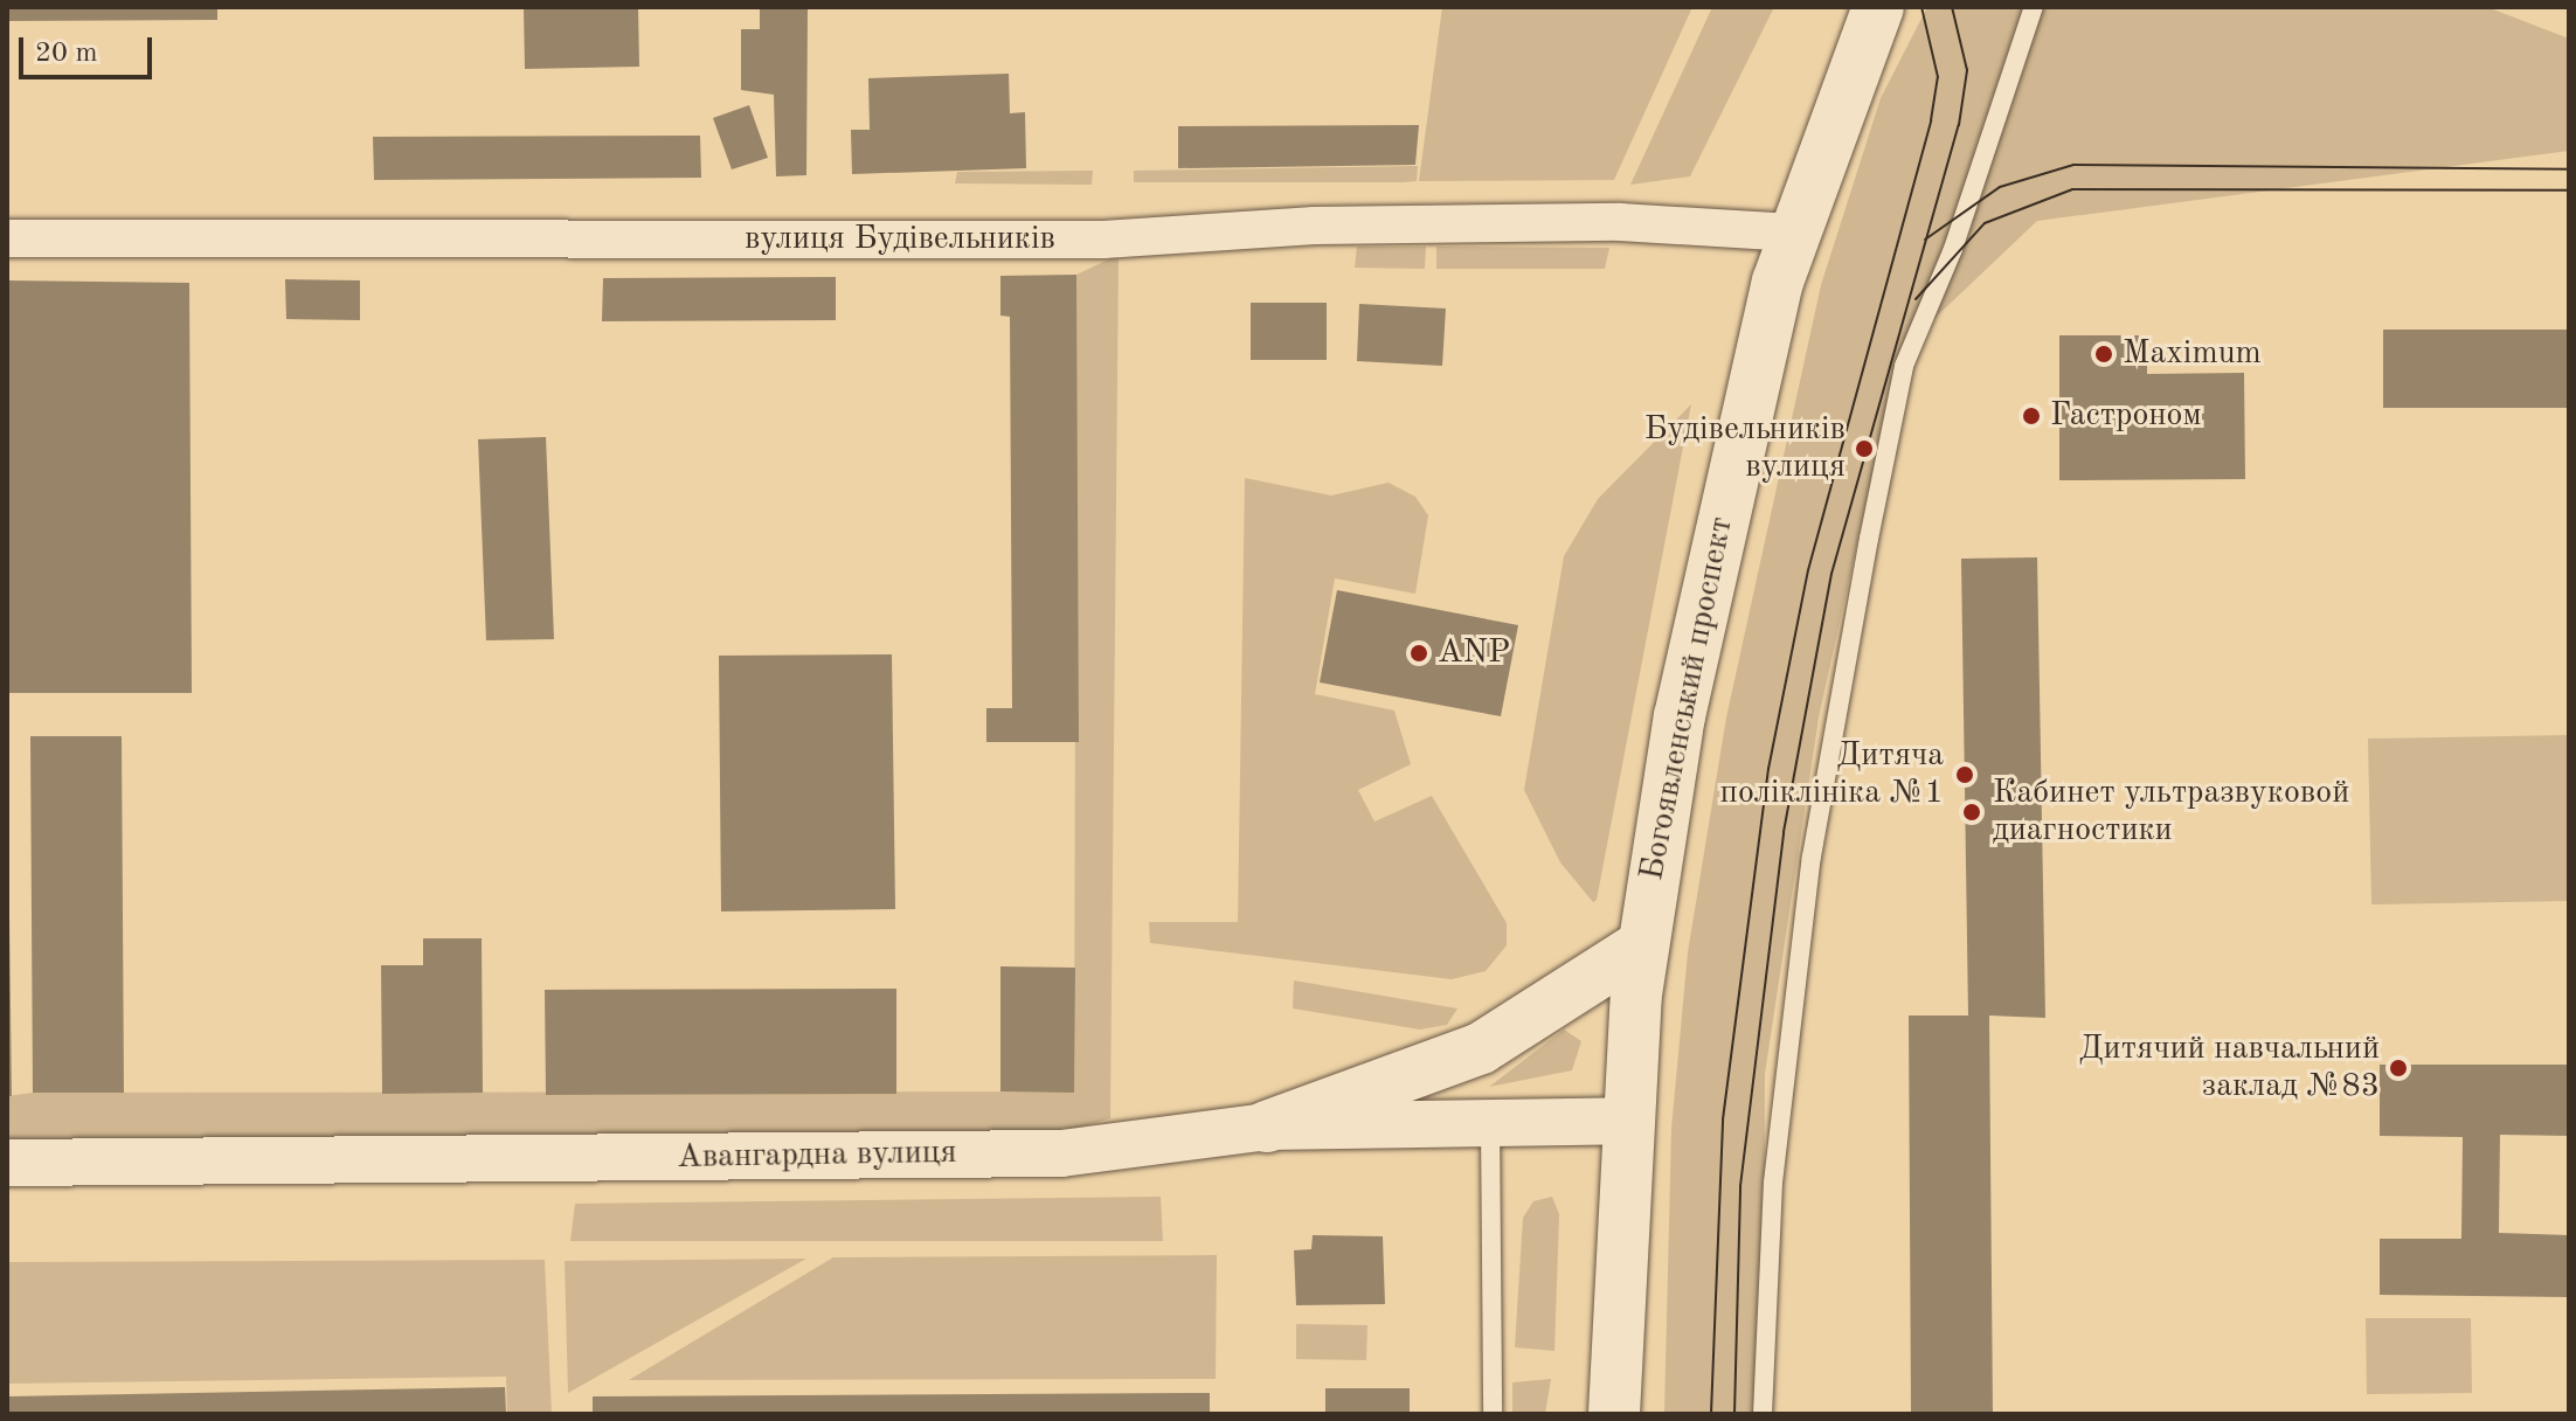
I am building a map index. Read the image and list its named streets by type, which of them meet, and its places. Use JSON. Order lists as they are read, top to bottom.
{
  "streets": {
    "main road": ["Богоявленський проспект"],
    "street": ["вулиця Будівельників", "Авангардна вулиця"]
  },
  "crossings": [
    ["вулиця Будівельників", "Богоявленський проспект"],
    ["Богоявленський проспект", "Авангардна вулиця"]
  ],
  "places": [
    "Maximum",
    "Гастроном",
    "Будівельників вулиця",
    "ANP",
    "Дитяча поліклініка №1",
    "Кабинет ультразвуковой диагностики",
    "Дитячий навчальний заклад №83"
  ],
  "scale_bar": "20 m"
}
